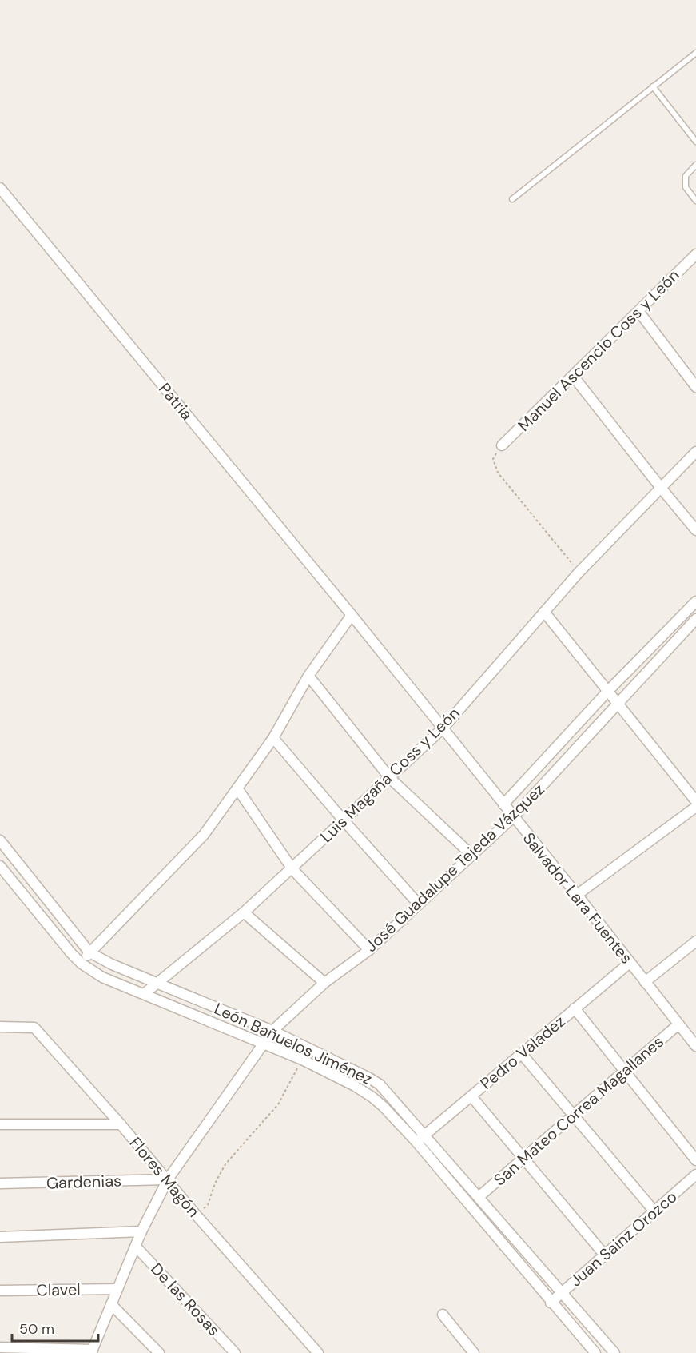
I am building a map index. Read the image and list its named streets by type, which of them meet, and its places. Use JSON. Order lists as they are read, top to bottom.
{
  "streets": {
    "street": [
      "Manuel Ascencio Coss y León",
      "Patria",
      "Luis Magaña Coss y León",
      "José Guadalupe Tejeda Vázquez",
      "Salvador Lara Fuentes",
      "León Bañuelos Jiménez",
      "Pedro Valadez",
      "San Mateo Correa Magallanes",
      "Flores Magón",
      "Gardenias",
      "Juan Sainz Orozco",
      "Clavel",
      "De las Rosas"
    ]
  },
  "crossings": [
    ["Patria", "Salvador Lara Fuentes"],
    ["Luis Magaña Coss y León", "Salvador Lara Fuentes"],
    ["Luis Magaña Coss y León", "León Bañuelos Jiménez"],
    ["José Guadalupe Tejeda Vázquez", "Salvador Lara Fuentes"],
    ["José Guadalupe Tejeda Vázquez", "León Bañuelos Jiménez"],
    ["José Guadalupe Tejeda Vázquez", "Flores Magón"],
    ["José Guadalupe Tejeda Vázquez", "Gardenias"],
    ["José Guadalupe Tejeda Vázquez", "Clavel"],
    ["José Guadalupe Tejeda Vázquez", "De las Rosas"],
    ["Salvador Lara Fuentes", "Pedro Valadez"],
    ["Salvador Lara Fuentes", "San Mateo Correa Magallanes"],
    ["León Bañuelos Jiménez", "Pedro Valadez"],
    ["León Bañuelos Jiménez", "San Mateo Correa Magallanes"],
    ["León Bañuelos Jiménez", "Juan Sainz Orozco"],
    ["Flores Magón", "Gardenias"]
  ],
  "scale_bar": "50 m"
}
